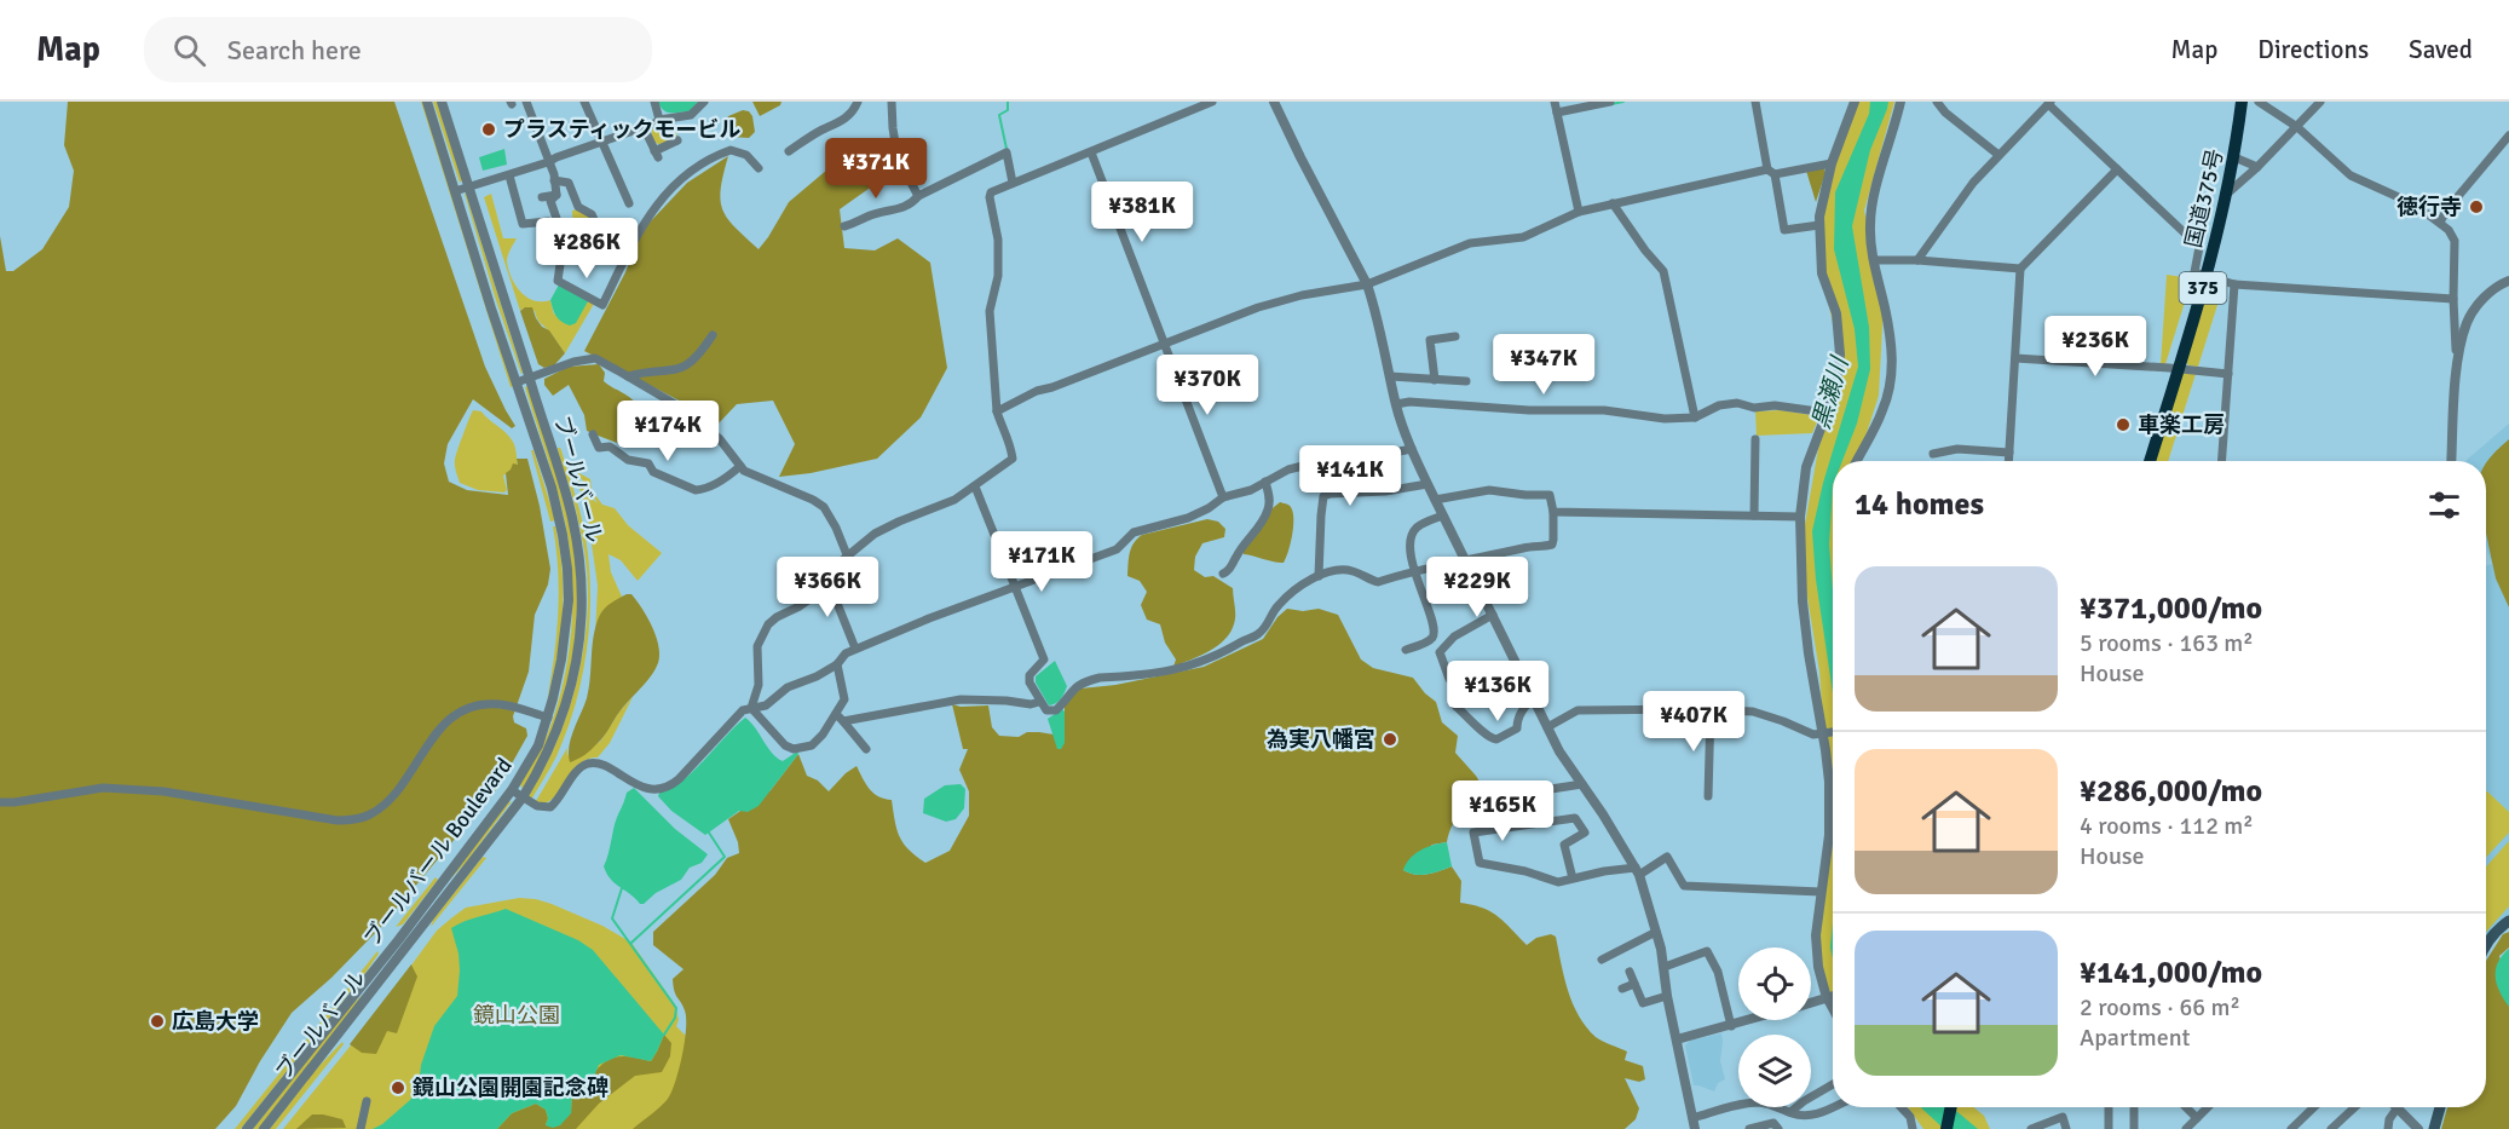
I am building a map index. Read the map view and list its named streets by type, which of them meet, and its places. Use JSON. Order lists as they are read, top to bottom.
{
  "streets": {
    "highway": ["国道375号", "375"],
    "street": ["ブールバール", "ブールバール Boulevard"]
  },
  "water": ["黒瀬川"],
  "parks": ["鏡山公園"],
  "places": [
    "プラスティックモービル",
    "徳行寺",
    "車楽工房",
    "為実八幡宮",
    "広島大学",
    "鏡山公園開園記念碑"
  ],
  "page": {
    "header": "Map",
    "search": "Search here",
    "nav": ["Map", "Directions", "Saved"],
    "price": [
      "¥371K",
      "¥381K",
      "¥286K",
      "¥236K",
      "¥347K",
      "¥370K",
      "¥174K",
      "¥141K",
      "¥171K",
      "¥366K",
      "¥229K",
      "¥136K",
      "¥407K",
      "¥165K"
    ],
    "heading": "14 homes",
    "list": [
      {
        "name": "¥371,000/mo",
        "note": "5 rooms · 163 m² · House"
      },
      {
        "name": "¥286,000/mo",
        "note": "4 rooms · 112 m² · House"
      },
      {
        "name": "¥141,000/mo",
        "note": "2 rooms · 66 m² · Apartment"
      }
    ]
  }
}
